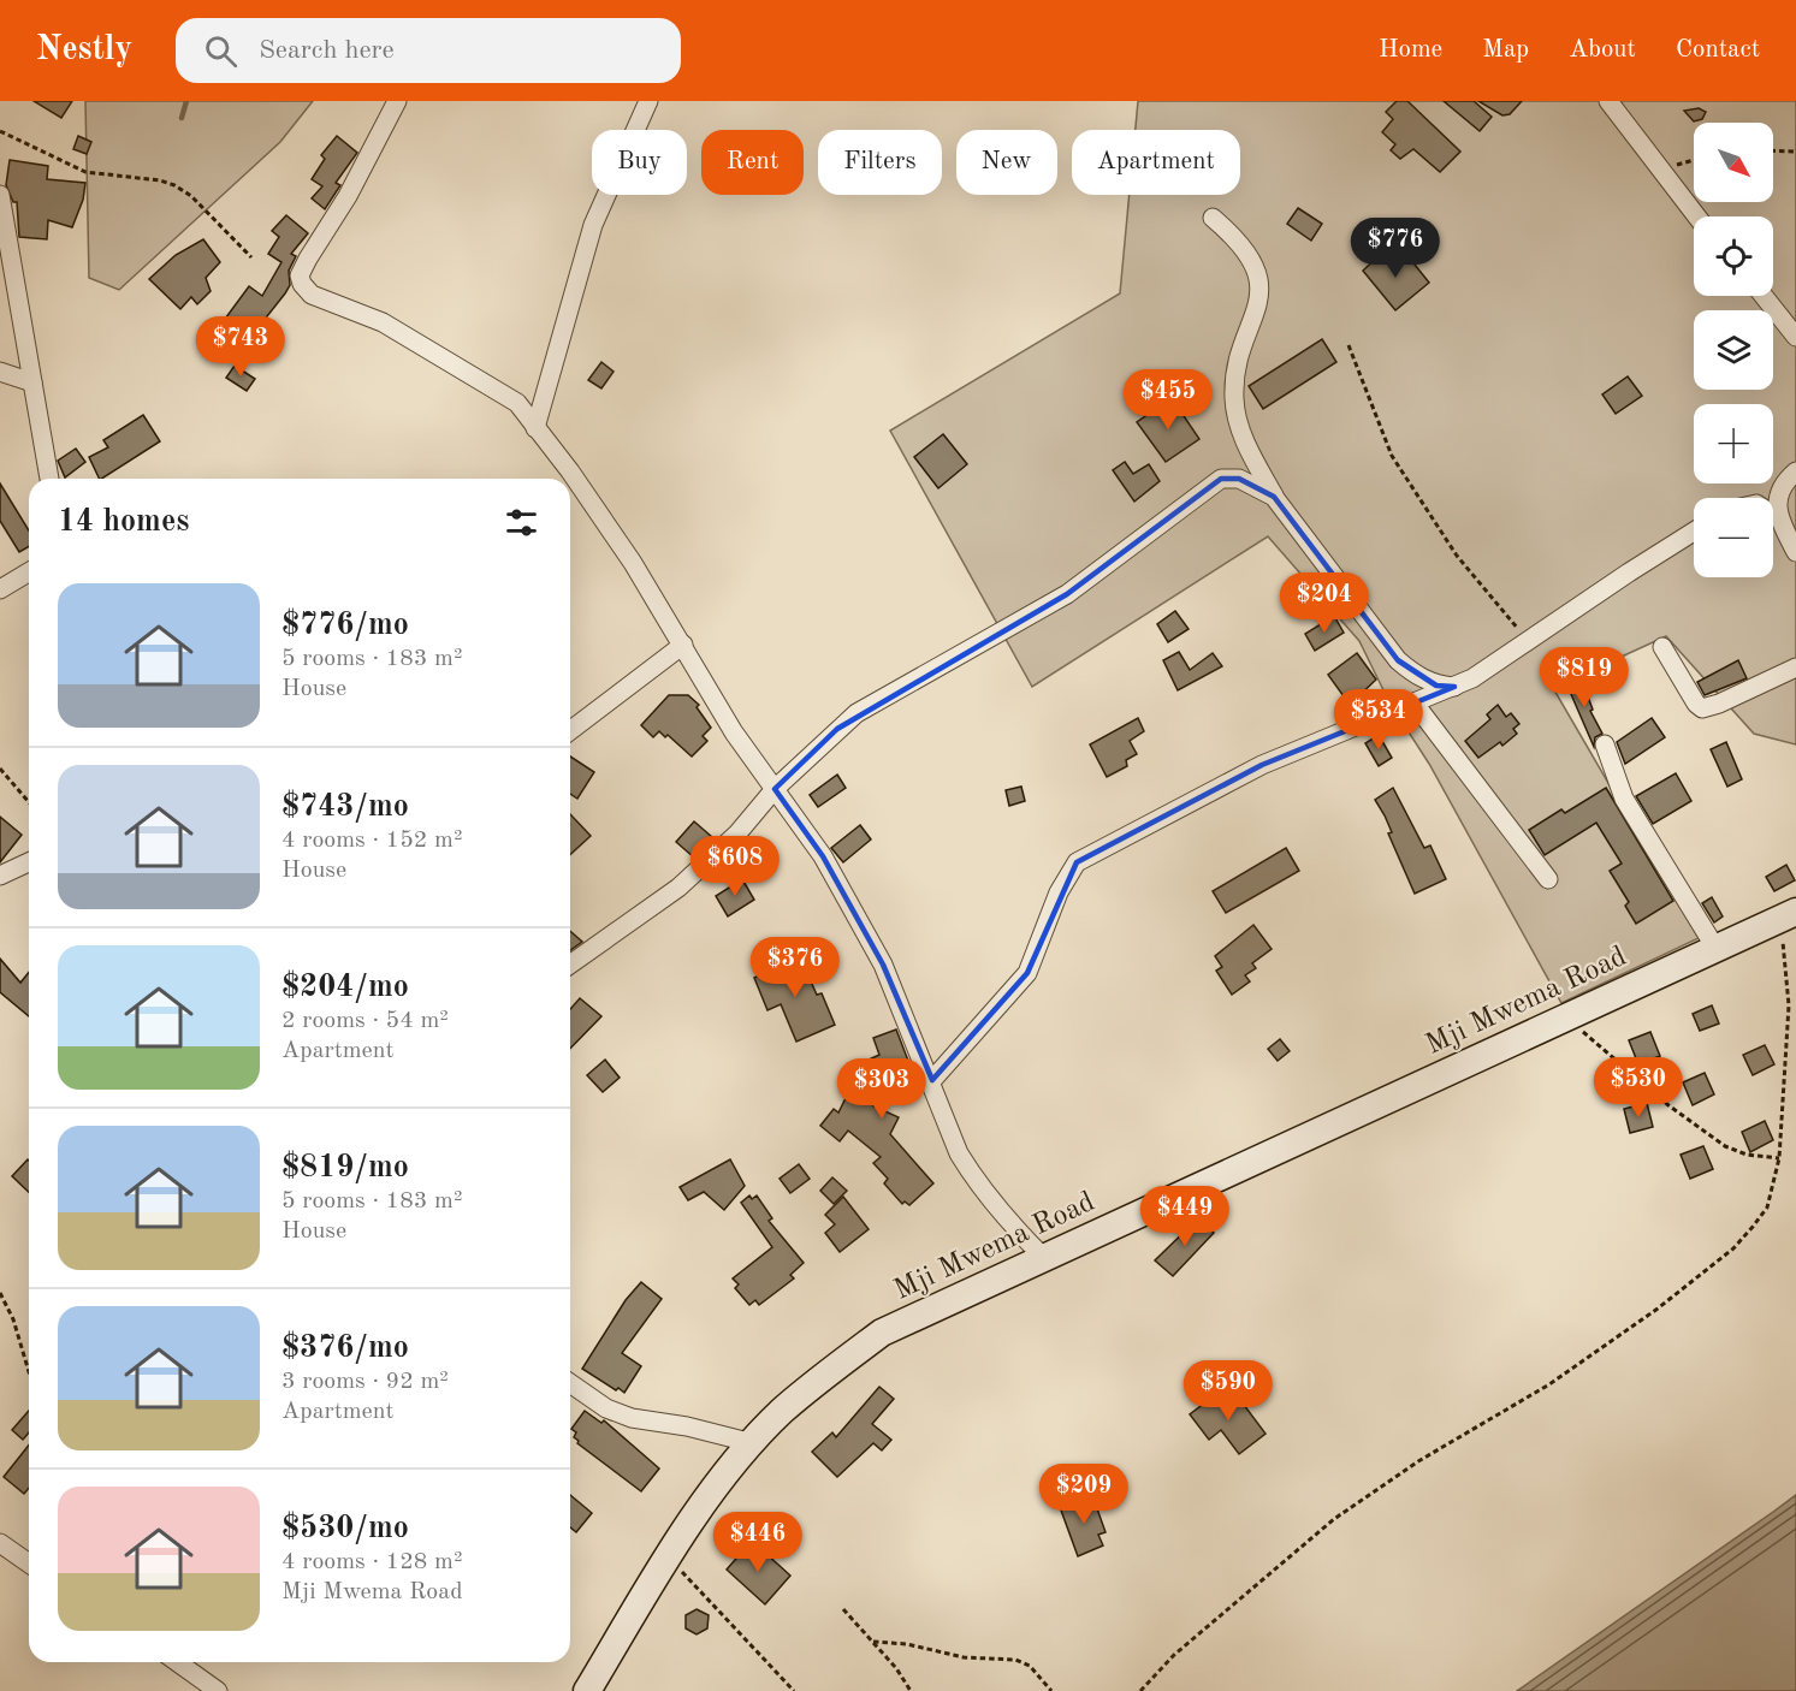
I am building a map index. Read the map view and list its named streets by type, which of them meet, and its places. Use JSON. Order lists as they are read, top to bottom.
{
  "streets": {
    "main road": ["Mji Mwema Road"]
  },
  "north": "bottom right",
  "page": {
    "header": "Nestly",
    "search": "Search here",
    "nav": [
      "Home",
      "Map",
      "About",
      "Contact"
    ],
    "map_buttons": ["+", "−"],
    "chip": [
      "Buy",
      "Rent",
      "Filters",
      "New",
      "Apartment"
    ],
    "price": [
      "$776",
      "$743",
      "$455",
      "$204",
      "$819",
      "$534",
      "$608",
      "$376",
      "$530",
      "$303",
      "$449",
      "$590",
      "$209",
      "$446"
    ],
    "heading": "14 homes",
    "list": [
      {
        "name": "$776/mo",
        "note": "5 rooms · 183 m² · House"
      },
      {
        "name": "$743/mo",
        "note": "4 rooms · 152 m² · House"
      },
      {
        "name": "$204/mo",
        "note": "2 rooms · 54 m² · Apartment"
      },
      {
        "name": "$819/mo",
        "note": "5 rooms · 183 m² · House"
      },
      {
        "name": "$376/mo",
        "note": "3 rooms · 92 m² · Apartment"
      },
      {
        "name": "$530/mo",
        "note": "4 rooms · 128 m² · Mji Mwema Road"
      }
    ]
  }
}
